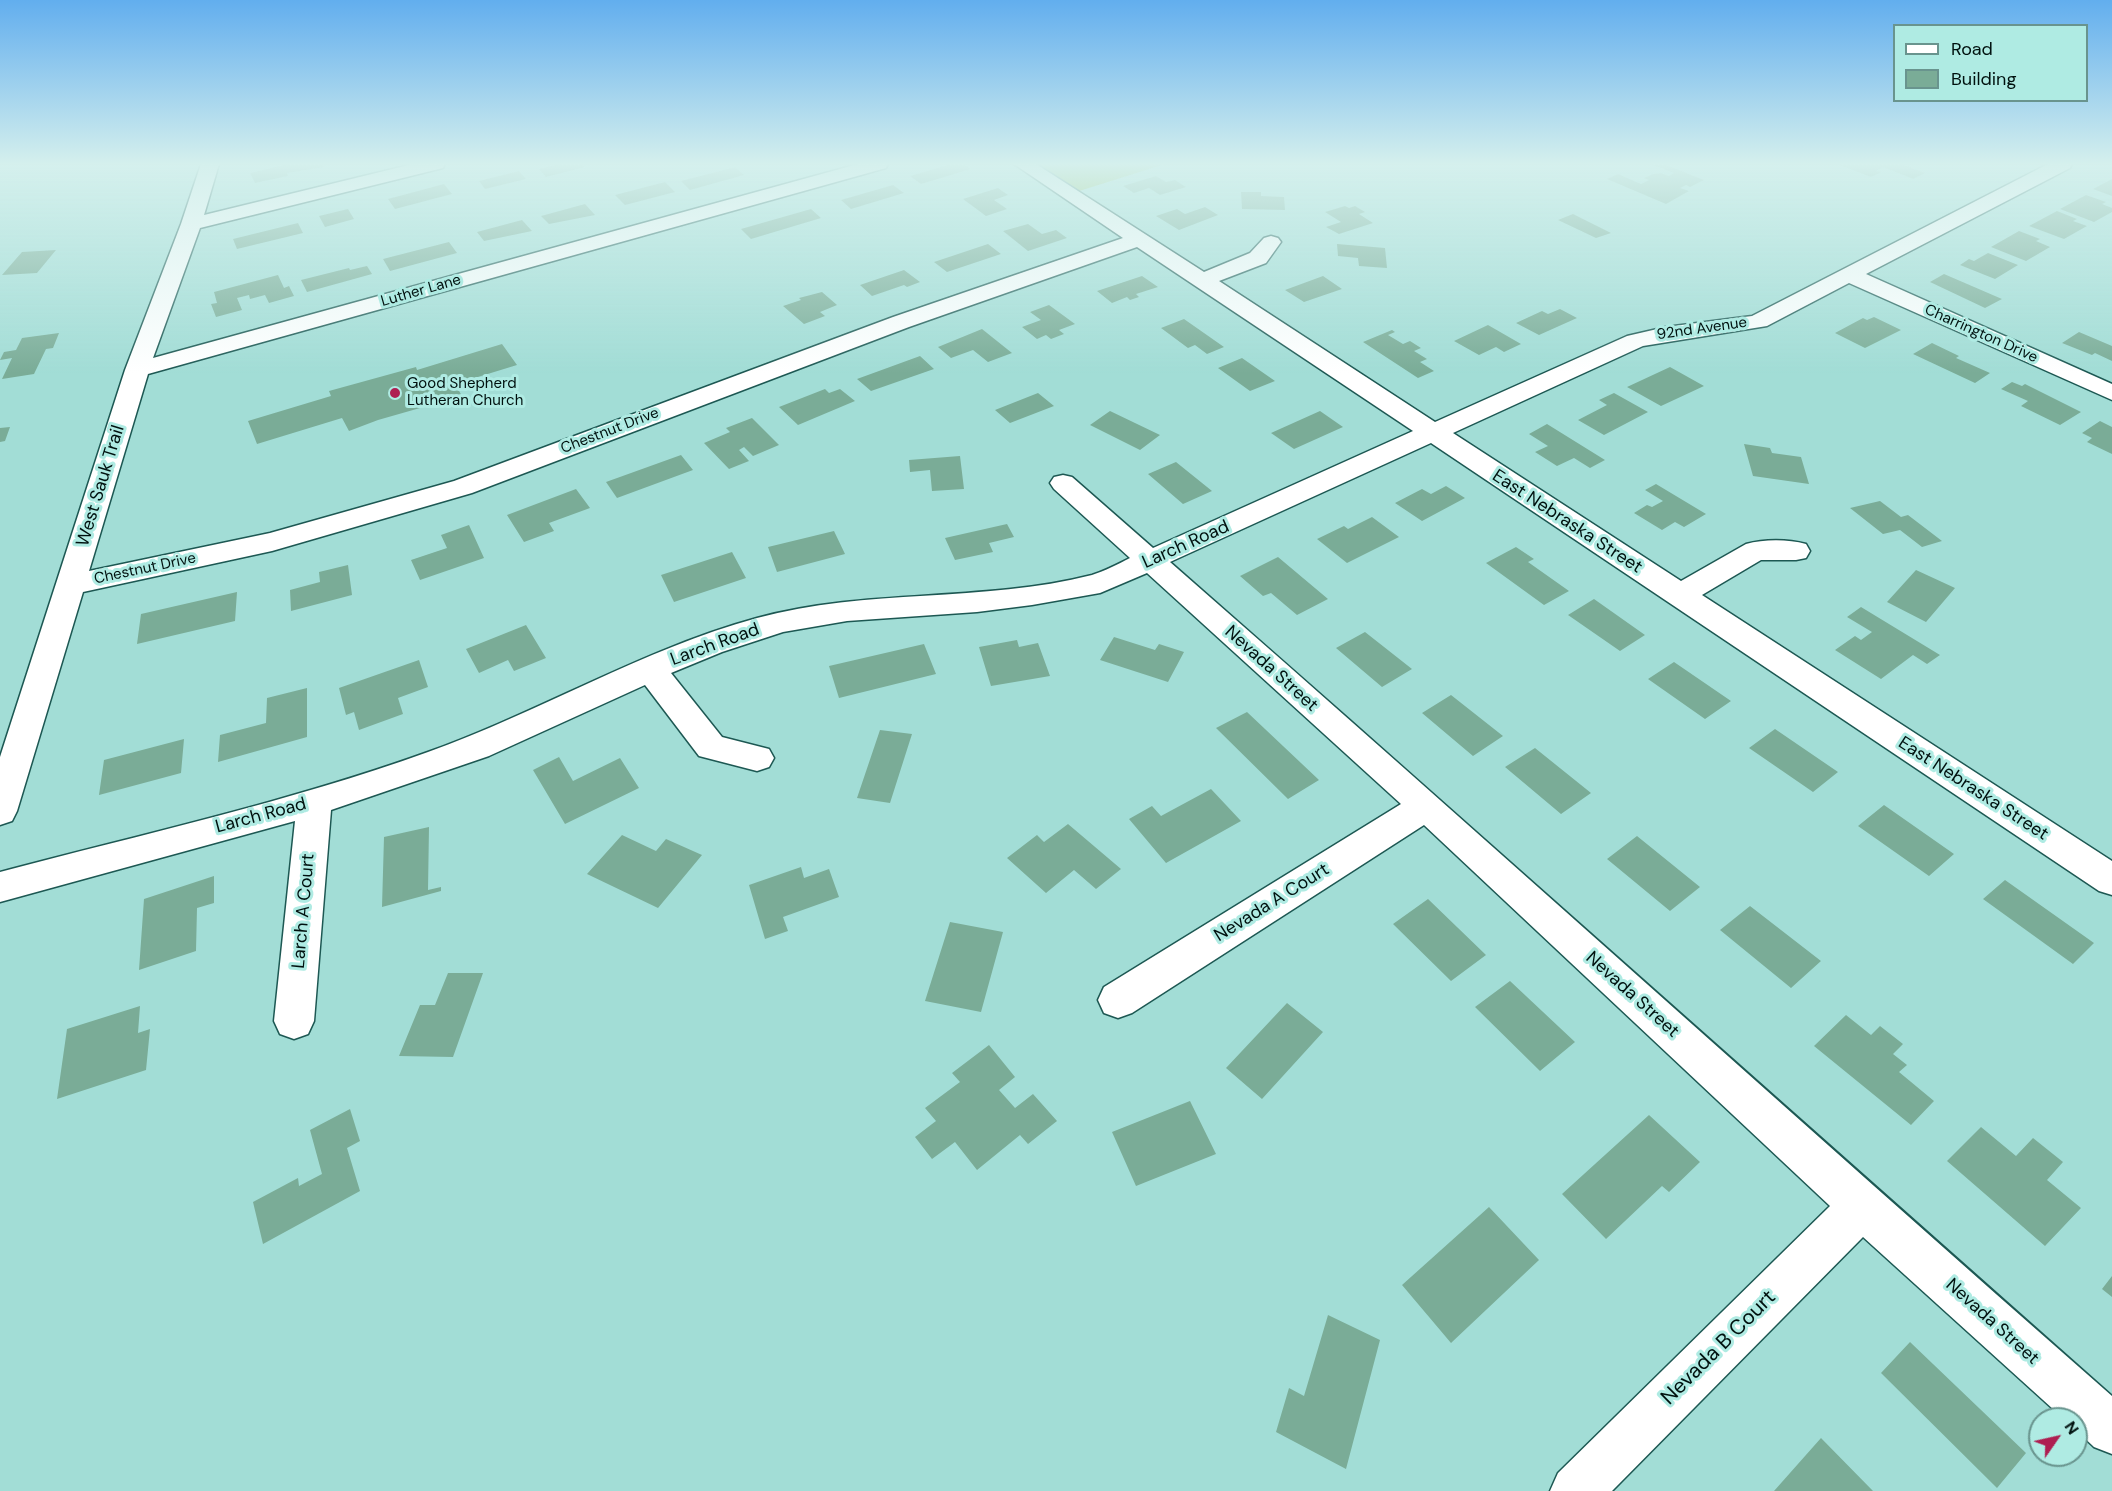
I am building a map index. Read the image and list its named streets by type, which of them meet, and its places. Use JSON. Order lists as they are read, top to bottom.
{
  "streets": {
    "street": [
      "Luther Lane",
      "92nd Avenue",
      "Charrington Drive",
      "Chestnut Drive",
      "West Sauk Trail",
      "East Nebraska Street",
      "Larch Road",
      "Nevada Street",
      "Nevada A Court",
      "Larch A Court",
      "Nevada B Court"
    ]
  },
  "crossings": [
    ["Luther Lane", "West Sauk Trail"],
    ["92nd Avenue", "Charrington Drive"],
    ["92nd Avenue", "East Nebraska Street"],
    ["92nd Avenue", "Larch Road"],
    ["Chestnut Drive", "West Sauk Trail"],
    ["Chestnut Drive", "East Nebraska Street"],
    ["East Nebraska Street", "Larch Road"],
    ["Larch Road", "Nevada Street"],
    ["Larch Road", "Larch A Court"],
    ["Nevada Street", "Nevada A Court"],
    ["Nevada Street", "Nevada B Court"]
  ],
  "places": ["Good Shepherd Lutheran Church"],
  "legend": ["Road", "Building"],
  "north": "top right"
}
